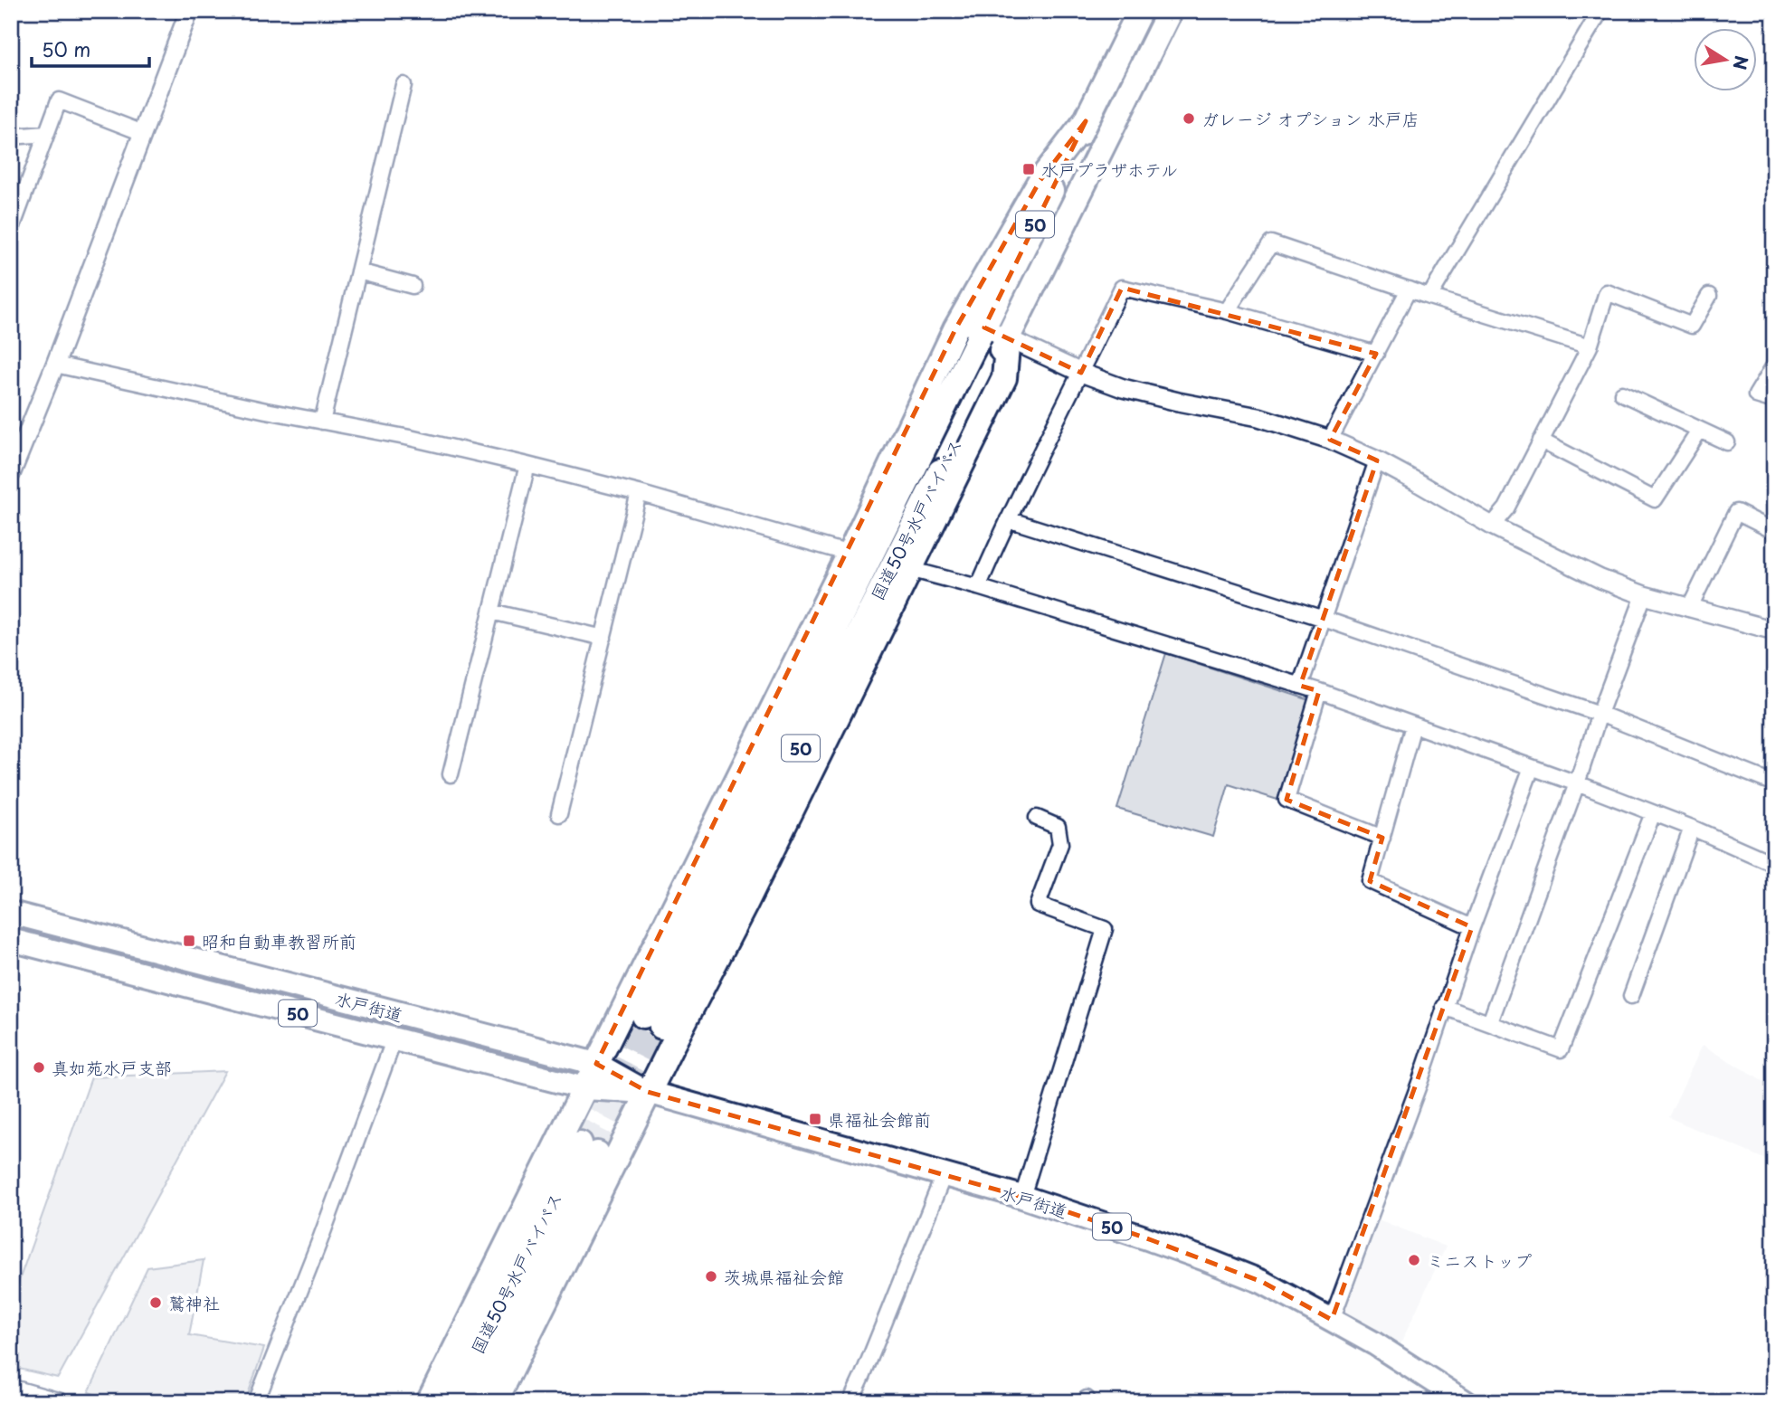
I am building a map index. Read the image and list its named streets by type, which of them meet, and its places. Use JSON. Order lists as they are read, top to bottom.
{
  "streets": {
    "highway": ["50", "国道50号水戸バイパス"],
    "main road": ["水戸街道"]
  },
  "places": {
    "other": [
      "ガレージ オプション 水戸店",
      "真如苑水戸支部",
      "ミニストップ",
      "茨城県福祉会館",
      "鷲神社"
    ],
    "transit": ["水戸プラザホテル", "昭和自動車教習所前", "県福祉会館前"]
  },
  "scale_bar": "50 m",
  "north": "right"
}
